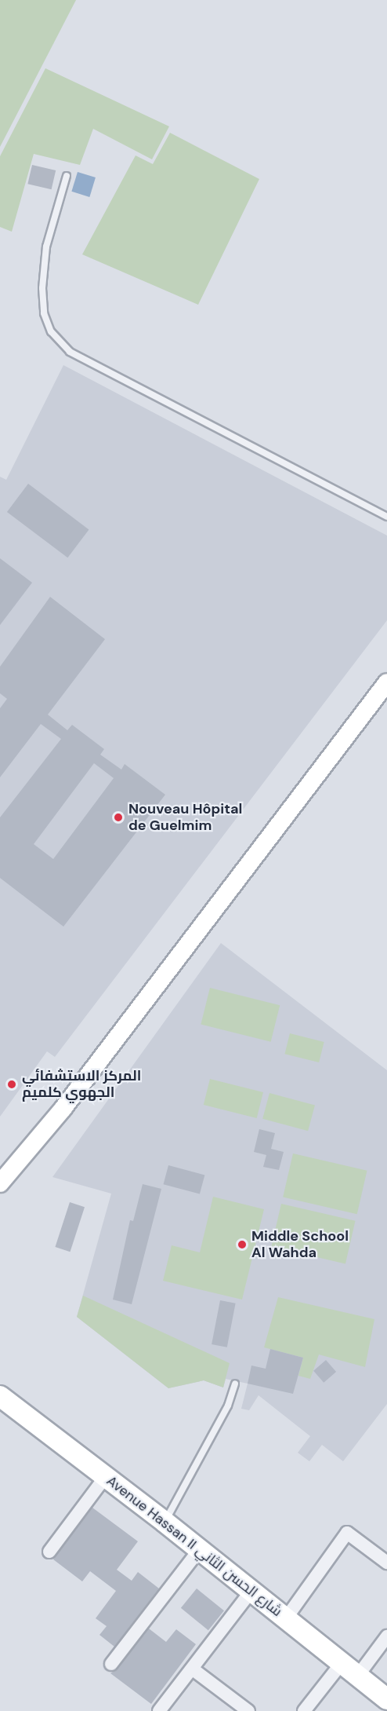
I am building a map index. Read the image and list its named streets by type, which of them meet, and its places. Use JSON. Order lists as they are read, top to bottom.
{
  "streets": {
    "main road": ["Avenue Hassan II شارع الحسن الثاني"]
  },
  "places": ["Nouveau Hôpital de Guelmim", "المركز الاستشفائي الجهوي كلميم", "Middle School Al Wahda"]
}
